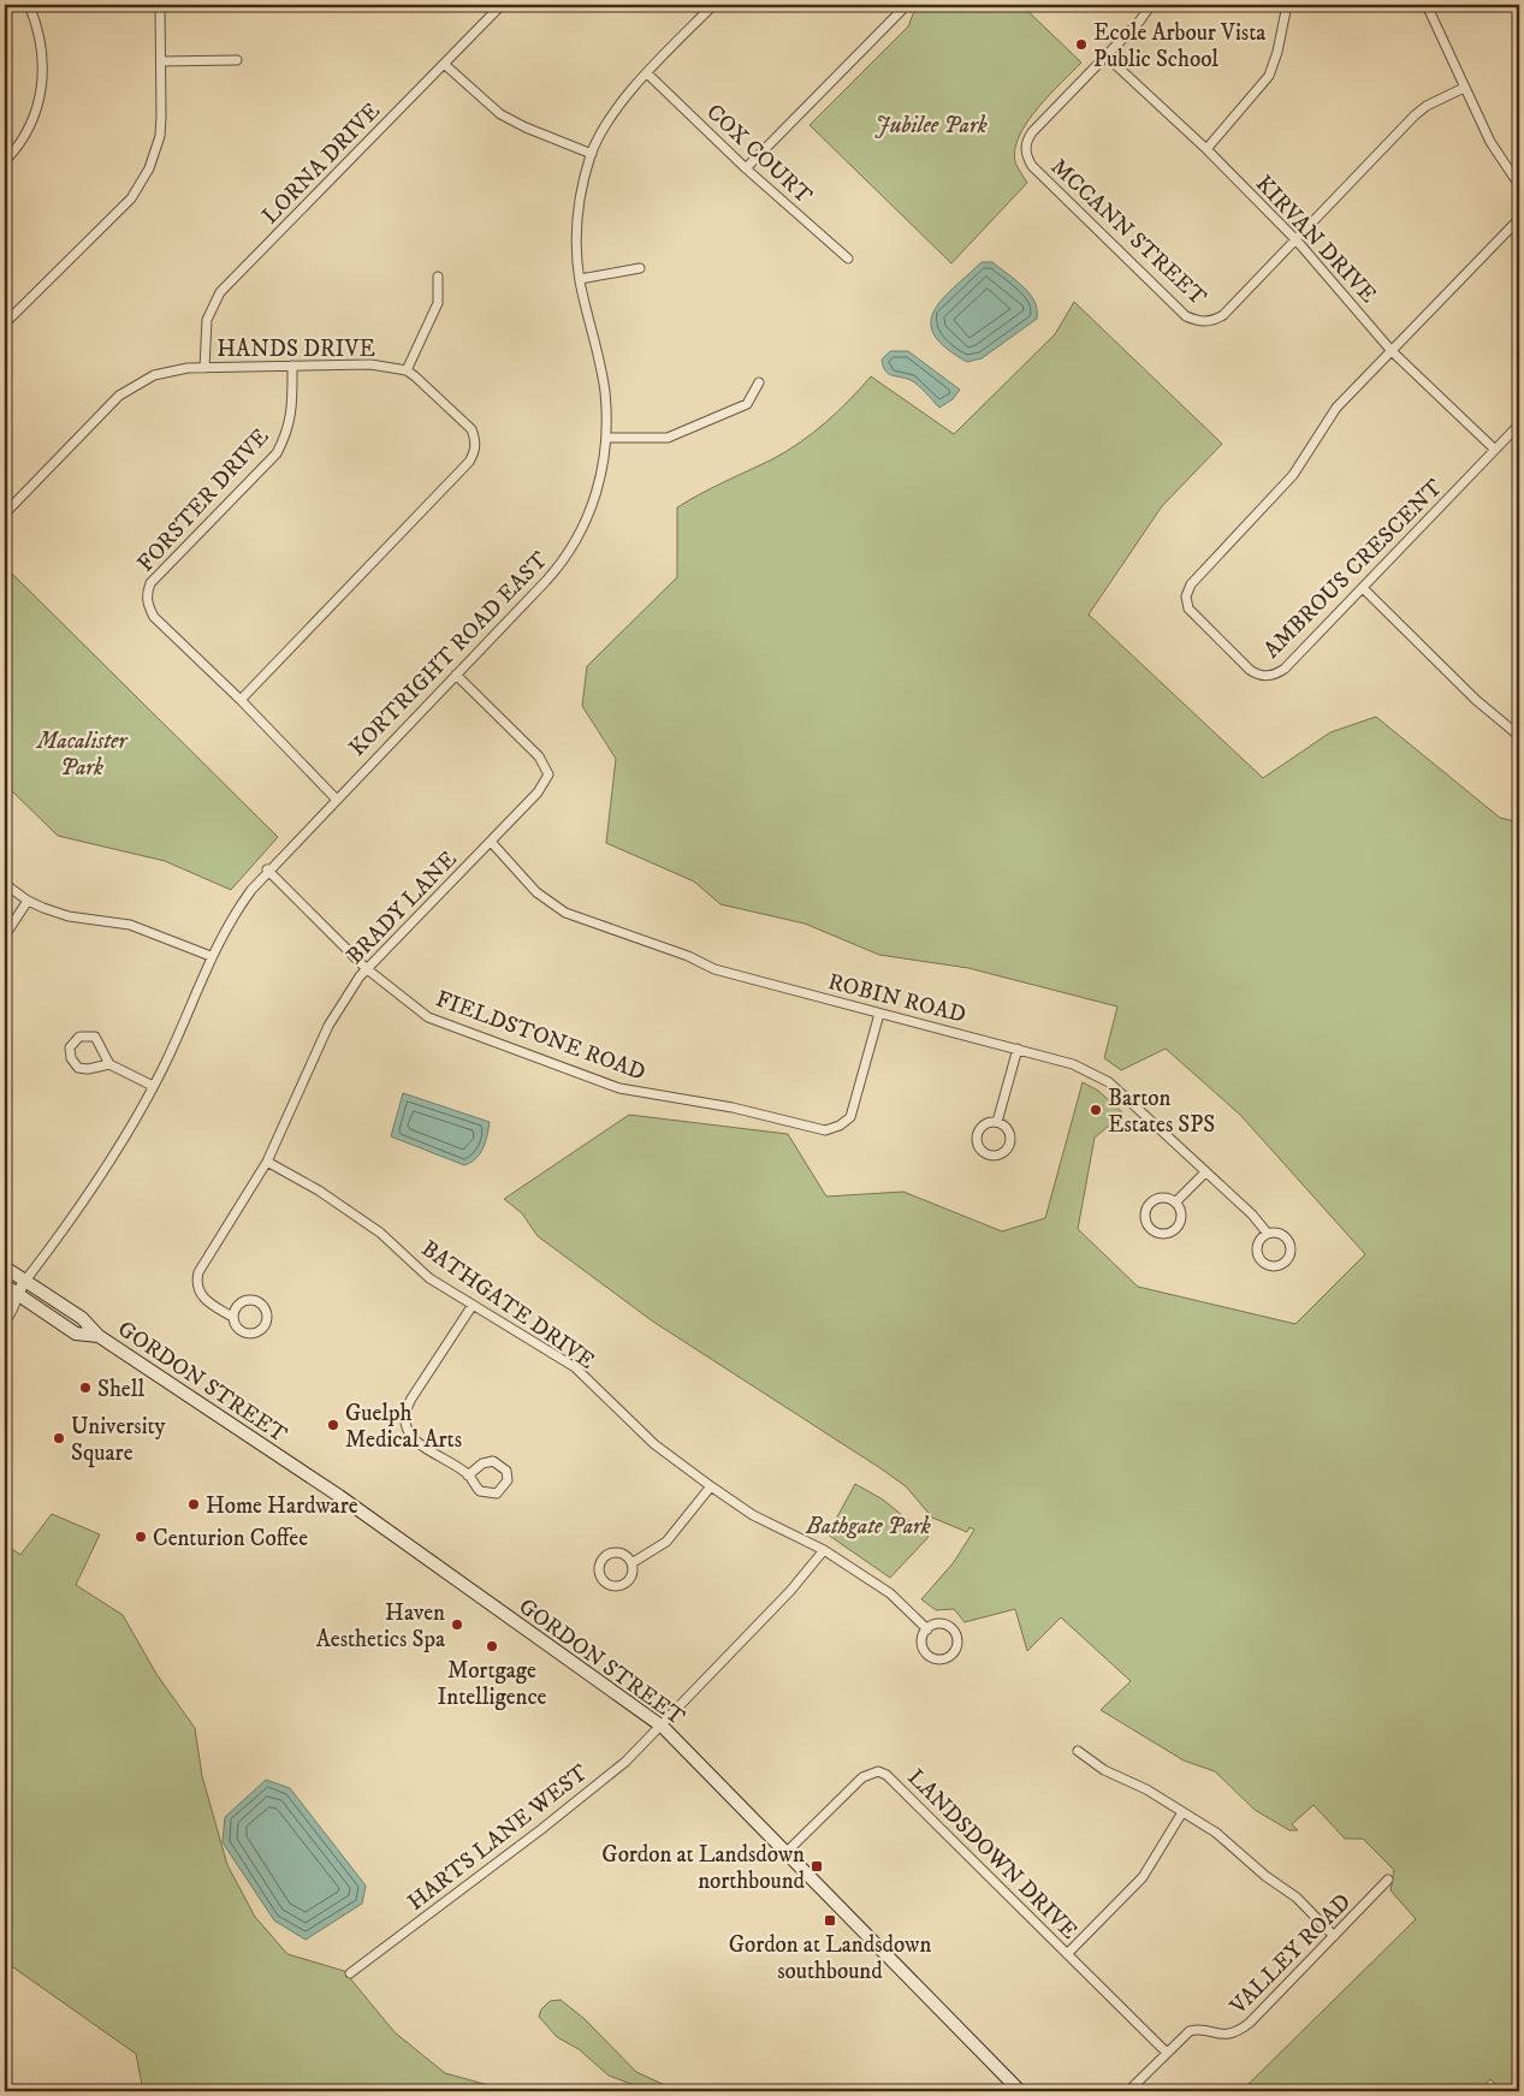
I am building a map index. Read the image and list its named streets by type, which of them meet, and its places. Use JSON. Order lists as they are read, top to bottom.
{
  "streets": {
    "main road": ["GORDON STREET"],
    "street": [
      "COX COURT",
      "LORNA DRIVE",
      "MCCANN STREET",
      "KIRVAN DRIVE",
      "HANDS DRIVE",
      "FORSTER DRIVE",
      "AMBROUS CRESCENT",
      "KORTRIGHT ROAD EAST",
      "BRADY LANE",
      "ROBIN ROAD",
      "FIELDSTONE ROAD",
      "BATHGATE DRIVE",
      "HARTS LANE WEST",
      "LANDSDOWN DRIVE",
      "VALLEY ROAD"
    ]
  },
  "crossings": [
    ["COX COURT", "KORTRIGHT ROAD EAST"],
    ["LORNA DRIVE", "HANDS DRIVE"],
    ["MCCANN STREET", "KIRVAN DRIVE"],
    ["KIRVAN DRIVE", "AMBROUS CRESCENT"],
    ["HANDS DRIVE", "FORSTER DRIVE"],
    ["FORSTER DRIVE", "KORTRIGHT ROAD EAST"],
    ["KORTRIGHT ROAD EAST", "BRADY LANE"],
    ["KORTRIGHT ROAD EAST", "FIELDSTONE ROAD"],
    ["KORTRIGHT ROAD EAST", "GORDON STREET"],
    ["BRADY LANE", "ROBIN ROAD"],
    ["BRADY LANE", "FIELDSTONE ROAD"],
    ["BRADY LANE", "BATHGATE DRIVE"],
    ["ROBIN ROAD", "FIELDSTONE ROAD"],
    ["BATHGATE DRIVE", "HARTS LANE WEST"],
    ["GORDON STREET", "HARTS LANE WEST"],
    ["GORDON STREET", "LANDSDOWN DRIVE"],
    ["LANDSDOWN DRIVE", "VALLEY ROAD"]
  ],
  "parks": ["Jubilee Park", "Macalister Park", "Bathgate Park"],
  "places": {
    "other": [
      "Ecole Arbour Vista Public School",
      "Barton Estates SPS",
      "Shell",
      "Guelph Medical Arts",
      "University Square",
      "Home Hardware",
      "Centurion Coffee",
      "Haven Aesthetics Spa",
      "Mortgage Intelligence"
    ],
    "transit": ["Gordon at Landsdown northbound", "Gordon at Landsdown southbound"]
  }
}
